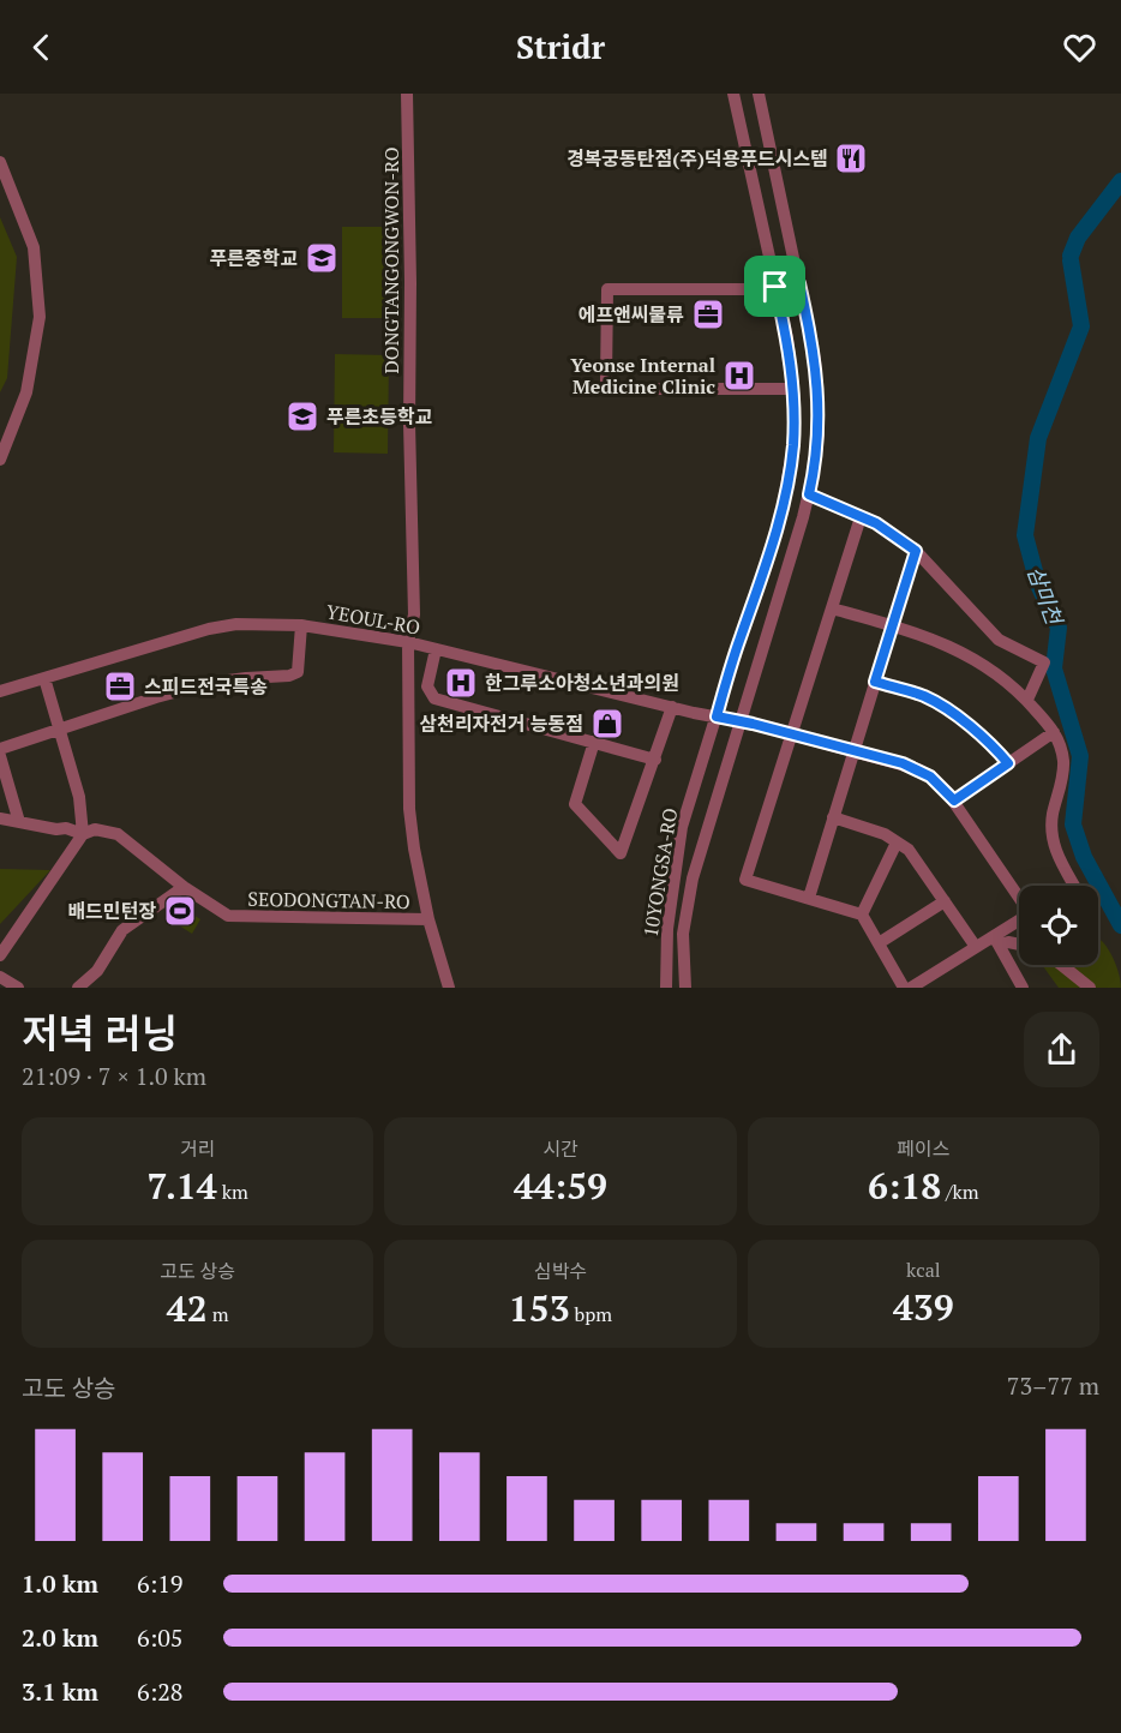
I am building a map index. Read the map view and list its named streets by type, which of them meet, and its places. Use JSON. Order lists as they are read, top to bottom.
{
  "streets": {
    "street": [
      "DONGTANGONGWON-RO",
      "YEOUL-RO",
      "10YONGSA-RO",
      "SEODONGTAN-RO"
    ]
  },
  "crossings": [
    ["DONGTANGONGWON-RO", "YEOUL-RO"],
    ["DONGTANGONGWON-RO", "SEODONGTAN-RO"],
    ["YEOUL-RO", "10YONGSA-RO"],
    ["YEOUL-RO", "SEODONGTAN-RO"]
  ],
  "water": ["삼미천"],
  "places": {
    "restaurant": ["경복궁동탄점(주)덕용푸드시스템"],
    "school or university": ["푸른중학교", "푸른초등학교"],
    "office": ["에프앤씨물류", "스피드전국특송"],
    "hospital": ["Yeonse Internal Medicine Clinic", "한그루소아청소년과의원"],
    "shop": ["삼천리자전거 능동점"],
    "sports": ["배드민턴장"]
  },
  "page": {
    "header": "Stridr",
    "heading": ["저녁 러닝", "21:09 · 7 × 1.0 km"],
    "stats": [
      ["거리", "7.14 km"],
      ["시간", "44:59"],
      ["페이스", "6:18 /km"],
      ["고도 상승", "42 m"],
      ["심박수", "153 bpm"],
      ["kcal", "439"]
    ],
    "chart": ["고도 상승", "73–77 m"],
    "list": [
      {
        "name": "1.0 km",
        "note": "6:19"
      },
      {
        "name": "2.0 km",
        "note": "6:05"
      },
      {
        "name": "3.1 km",
        "note": "6:28"
      }
    ]
  }
}
